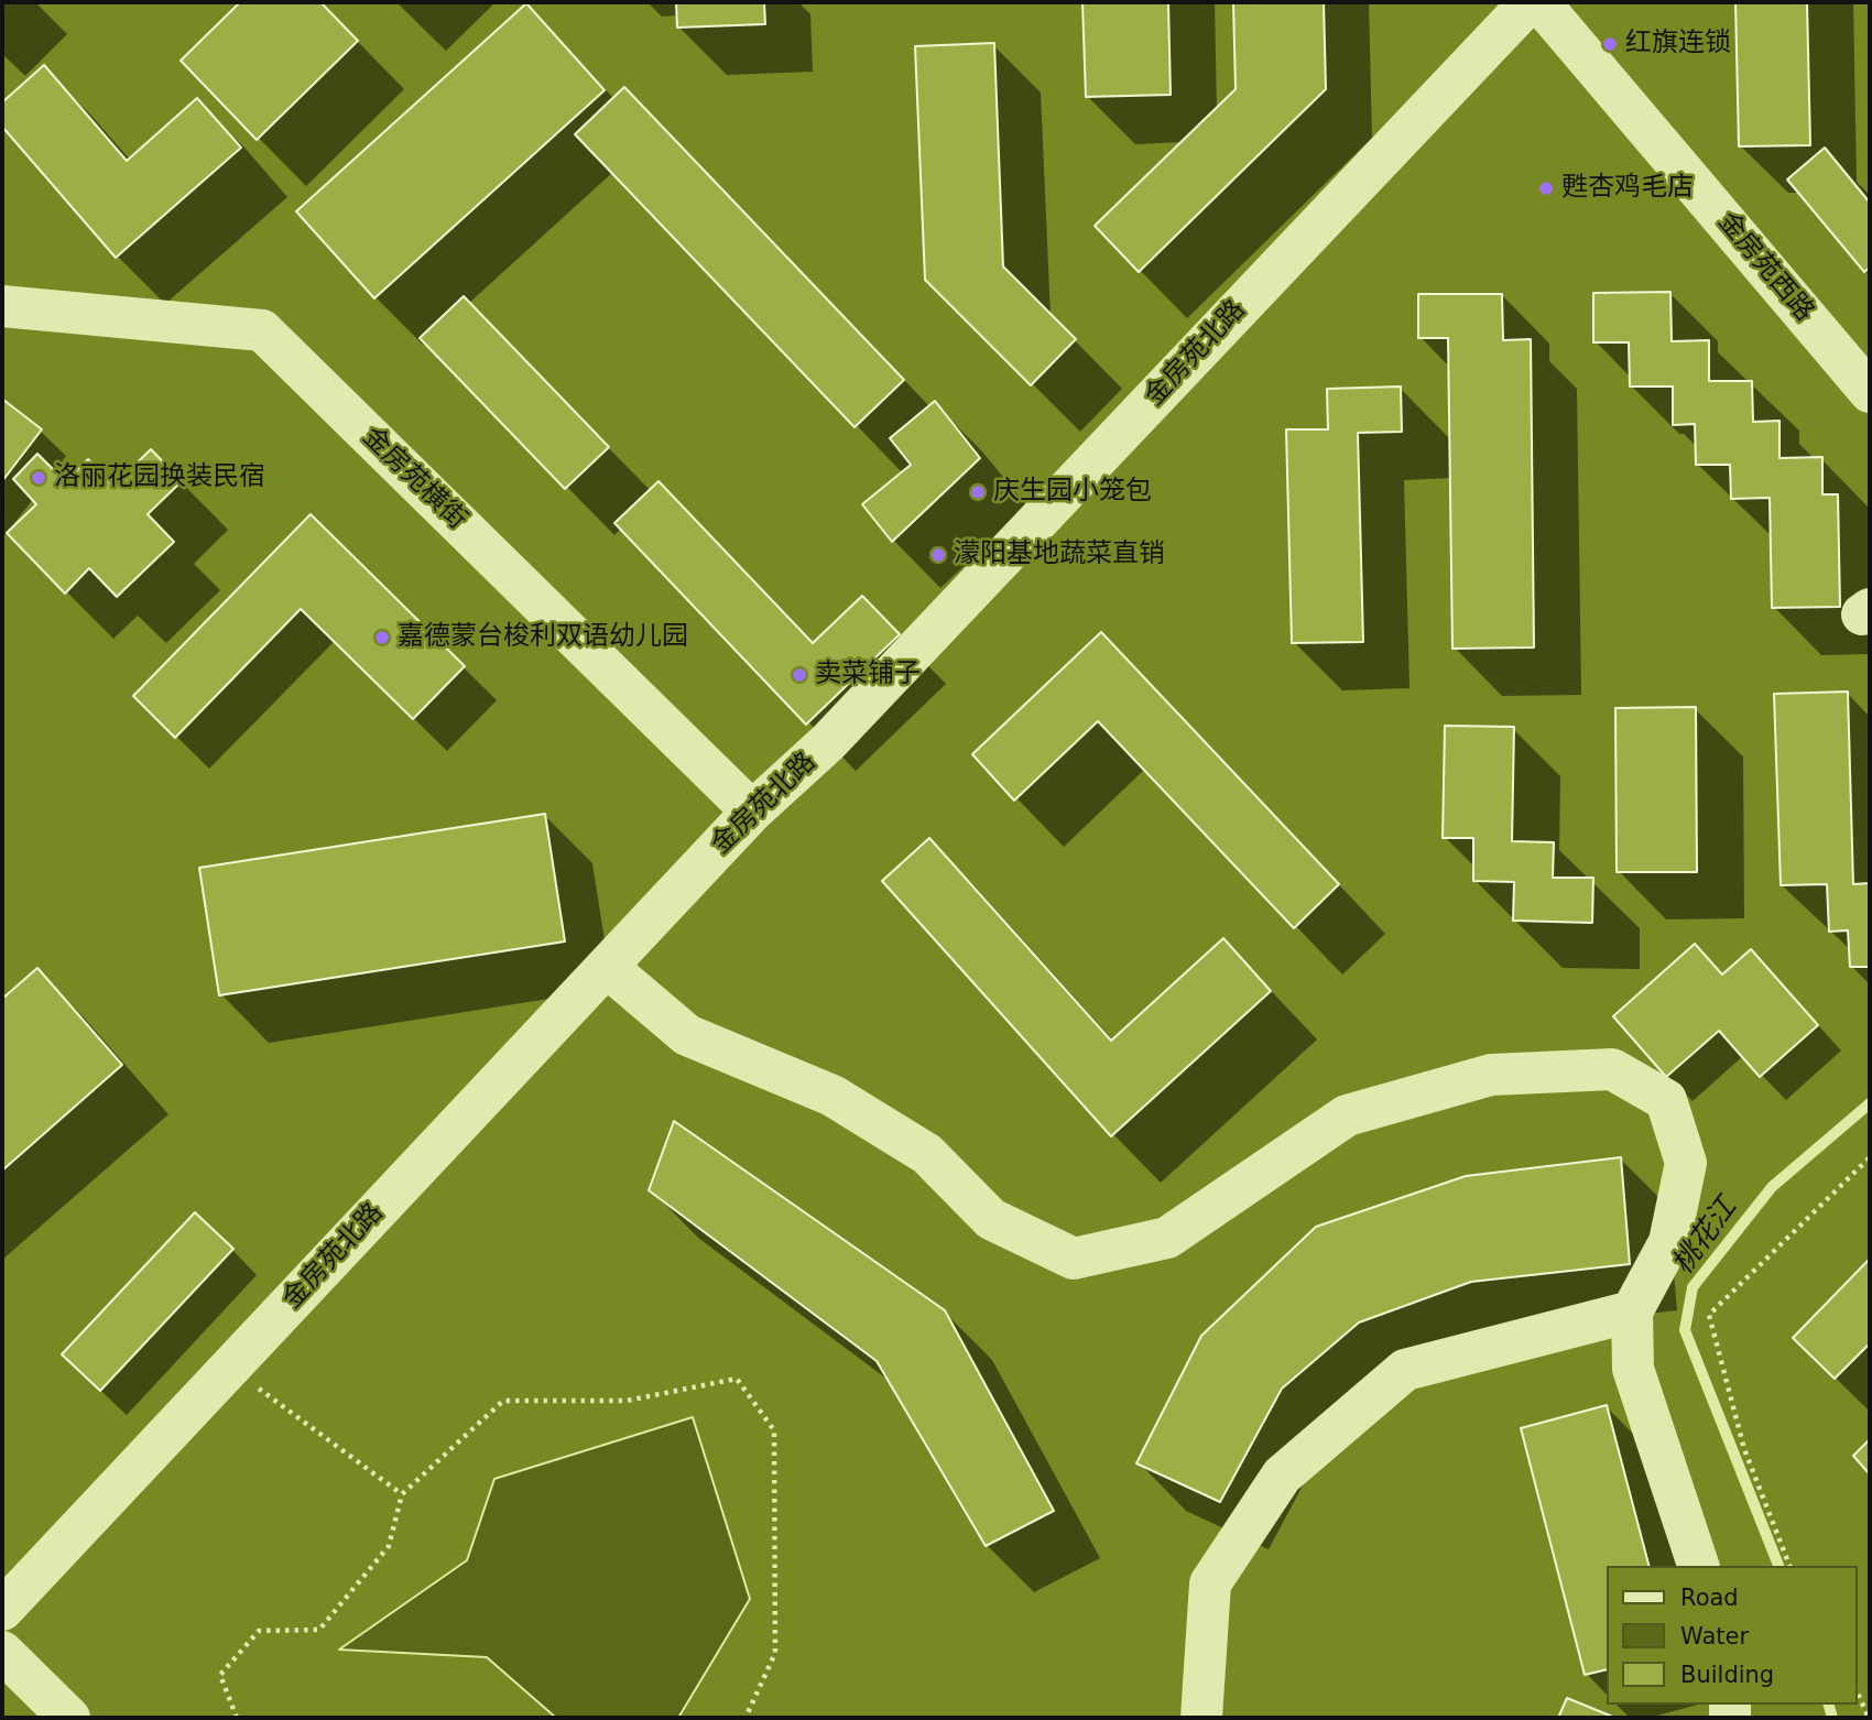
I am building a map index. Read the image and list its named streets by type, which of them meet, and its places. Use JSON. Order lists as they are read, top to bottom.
{
  "streets": {
    "street": ["金房苑西路", "金房苑北路", "金房苑横街"]
  },
  "crossings": [
    ["金房苑北路", "金房苑横街"]
  ],
  "water": ["桃花江"],
  "places": [
    "红旗连锁",
    "甦杏鸡毛店",
    "洛丽花园换装民宿",
    "庆生园小笼包",
    "濛阳基地蔬菜直销",
    "嘉德蒙台梭利双语幼儿园",
    "卖菜铺子"
  ],
  "legend": ["Road", "Water", "Building"]
}
